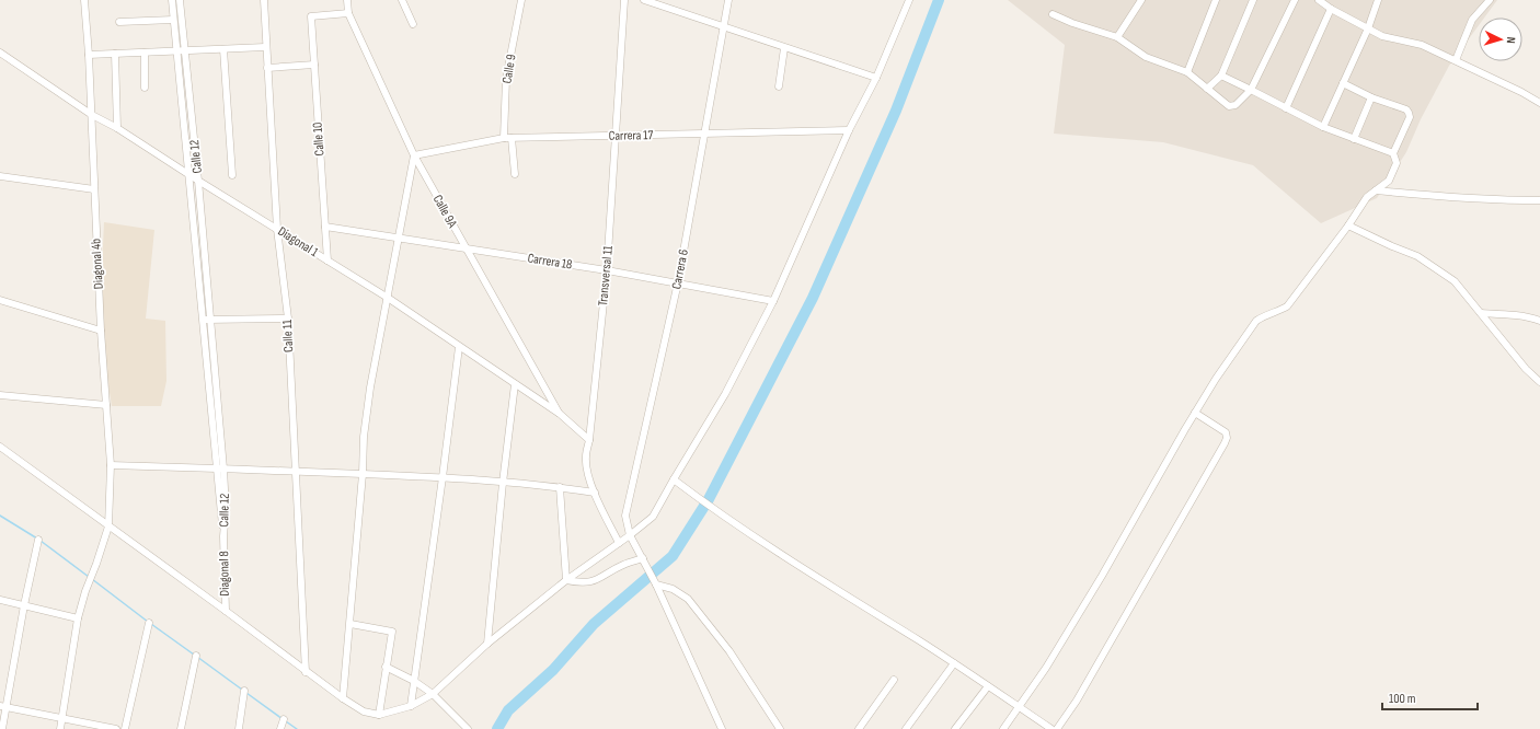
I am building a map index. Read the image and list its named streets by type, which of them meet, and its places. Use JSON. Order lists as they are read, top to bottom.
{
  "streets": {
    "street": [
      "Calle 9",
      "Carrera 17",
      "Calle 10",
      "Calle 12",
      "Calle 9A",
      "Diagonal 1",
      "Carrera 18",
      "Diagonal 4b",
      "Carrera 6",
      "Transversal 11",
      "Calle 11",
      "Diagonal 8"
    ]
  },
  "crossings": [
    ["Calle 9", "Carrera 17"],
    ["Carrera 17", "Calle 9A"],
    ["Carrera 17", "Carrera 6"],
    ["Carrera 17", "Transversal 11"],
    ["Calle 10", "Calle 9A"],
    ["Calle 10", "Diagonal 1"],
    ["Calle 10", "Carrera 18"],
    ["Calle 12", "Diagonal 1"],
    ["Calle 12", "Diagonal 8"],
    ["Calle 9A", "Diagonal 1"],
    ["Calle 9A", "Carrera 18"],
    ["Diagonal 1", "Diagonal 4b"],
    ["Diagonal 1", "Transversal 11"],
    ["Diagonal 1", "Calle 11"],
    ["Carrera 18", "Carrera 6"],
    ["Carrera 18", "Transversal 11"]
  ],
  "scale_bar": "100 m",
  "north": "right"
}
